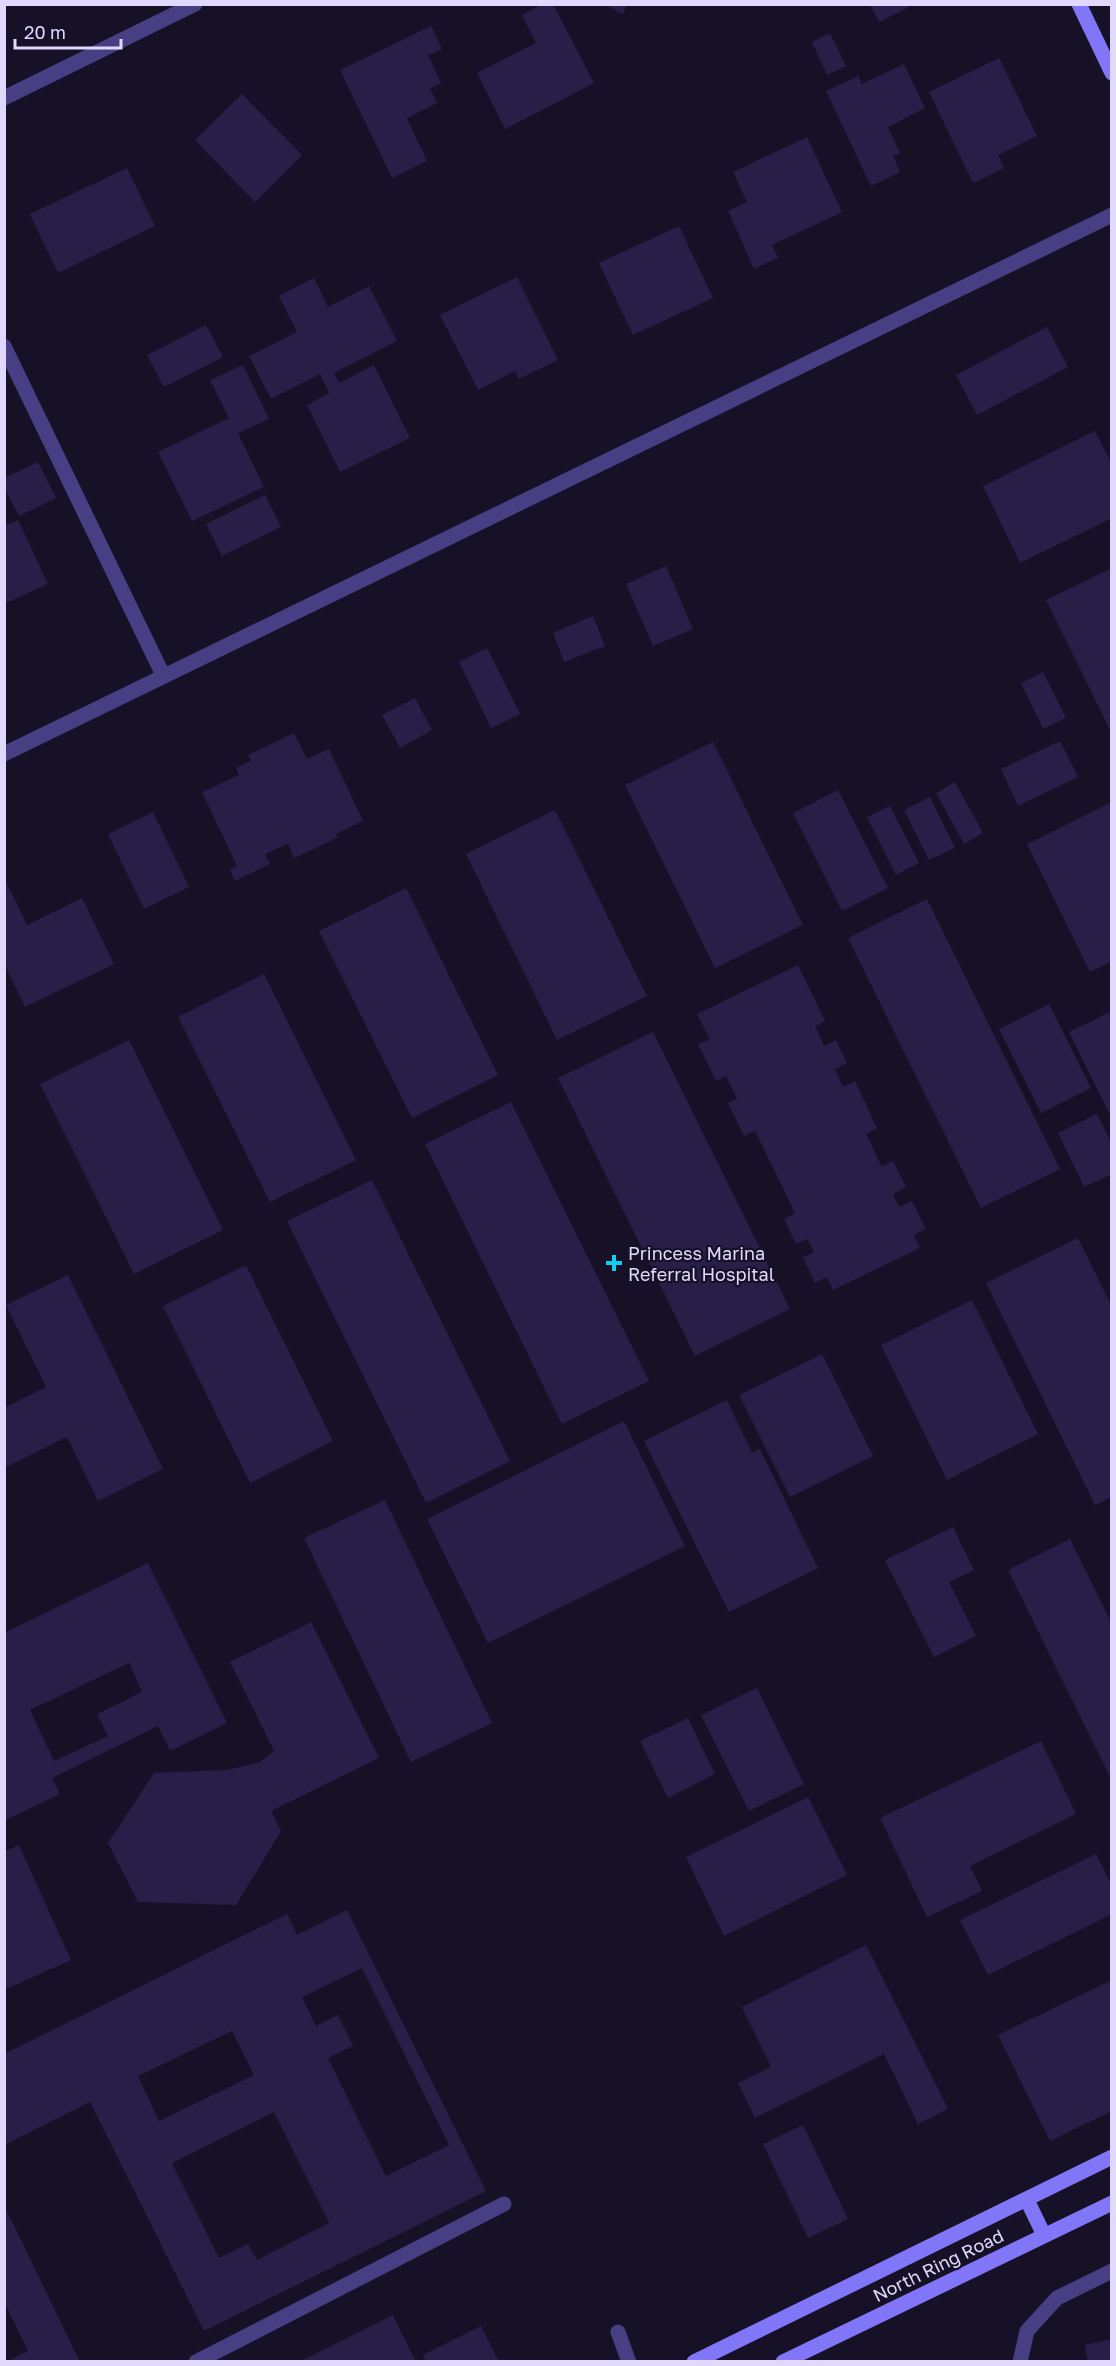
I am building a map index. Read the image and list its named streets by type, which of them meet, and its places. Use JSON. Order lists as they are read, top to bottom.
{
  "streets": {
    "street": ["North Ring Road"]
  },
  "places": {
    "health": ["Princess Marina Referral Hospital"]
  },
  "scale_bar": "20 m"
}
